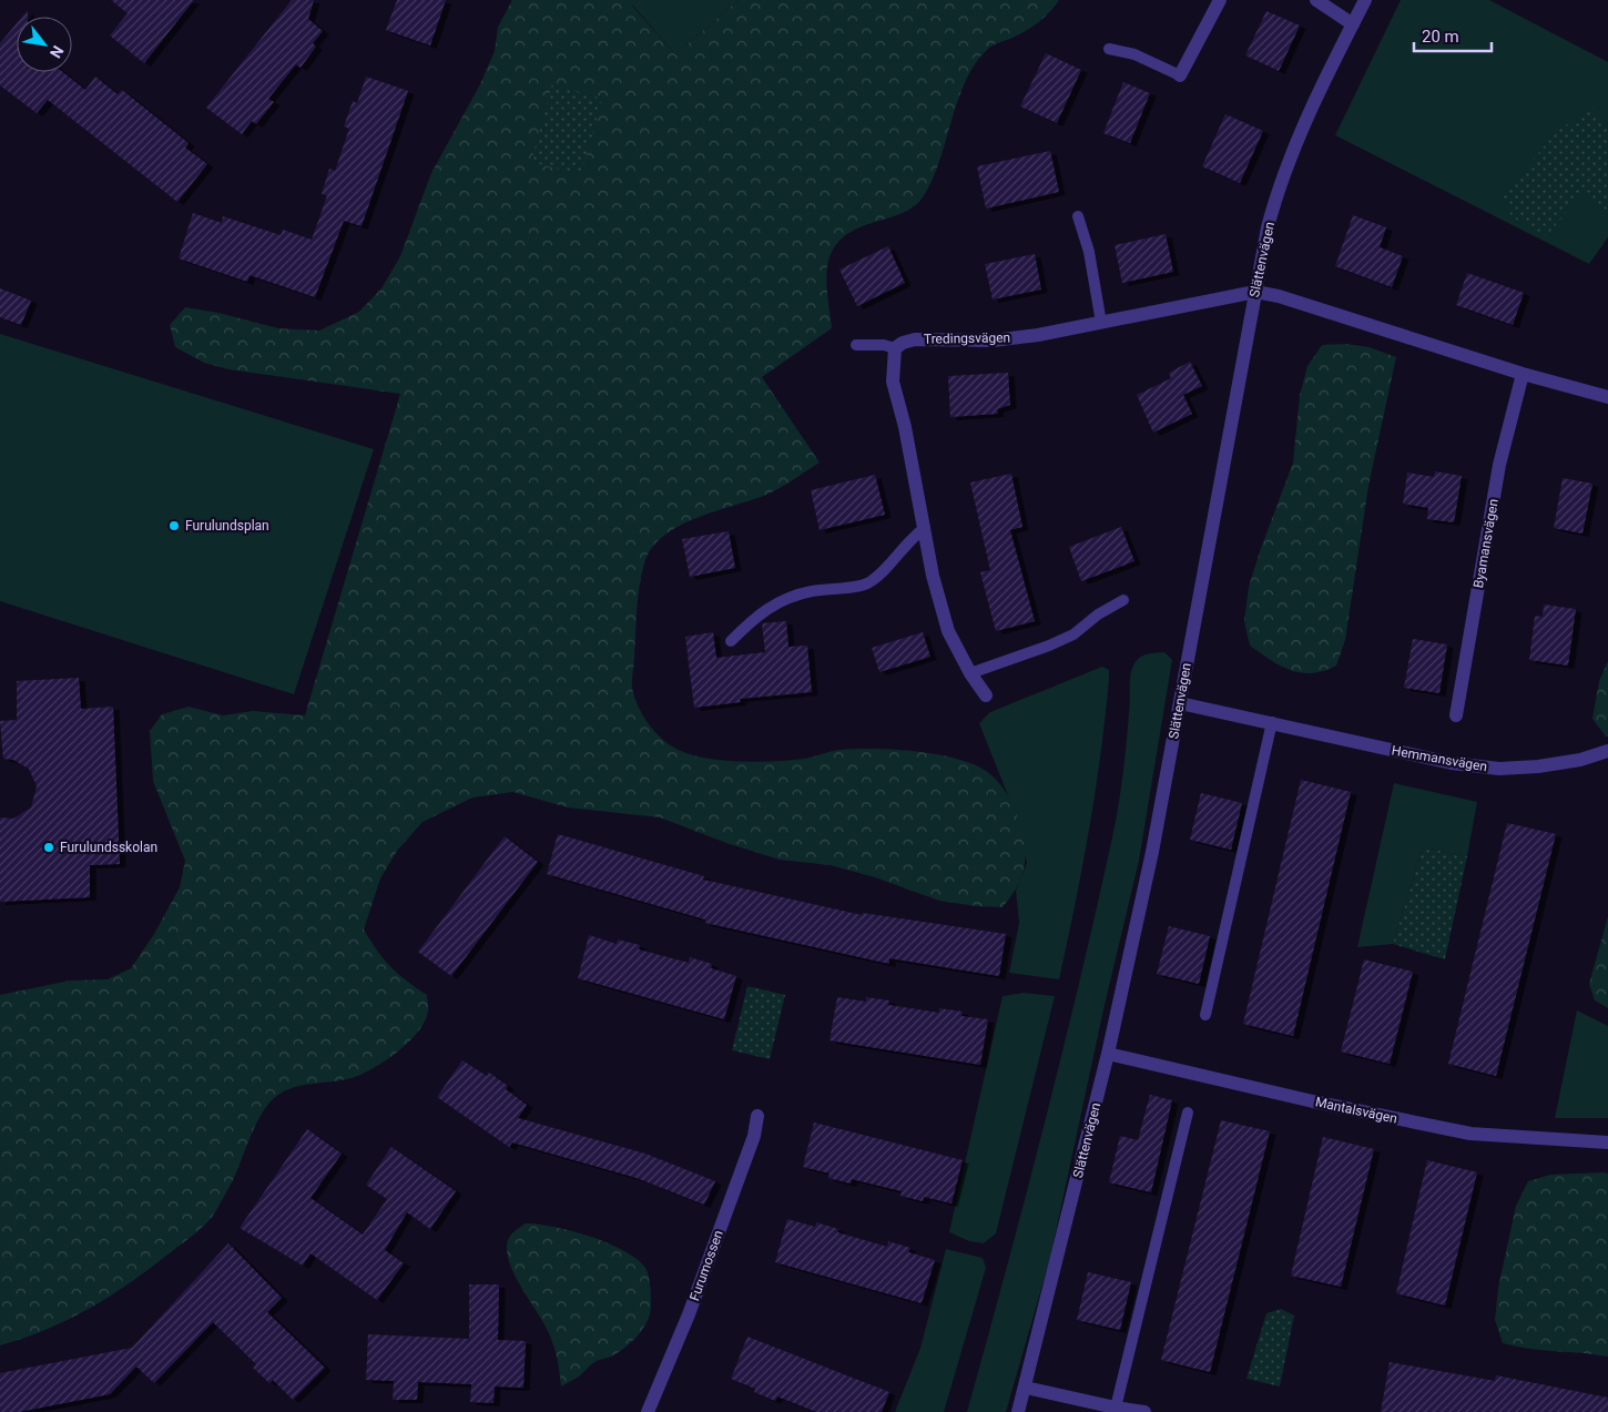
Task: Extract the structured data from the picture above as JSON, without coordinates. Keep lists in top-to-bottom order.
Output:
{
  "streets": {
    "street": [
      "Slättenvägen",
      "Tredingsvägen",
      "Byamansvägen",
      "Hemmansvägen",
      "Mantalsvägen",
      "Furumossen"
    ]
  },
  "crossings": [
    ["Slättenvägen", "Tredingsvägen"],
    ["Slättenvägen", "Hemmansvägen"],
    ["Slättenvägen", "Mantalsvägen"]
  ],
  "places": ["Furulundsplan", "Furulundsskolan"],
  "scale_bar": "20 m",
  "north": "bottom right"
}
